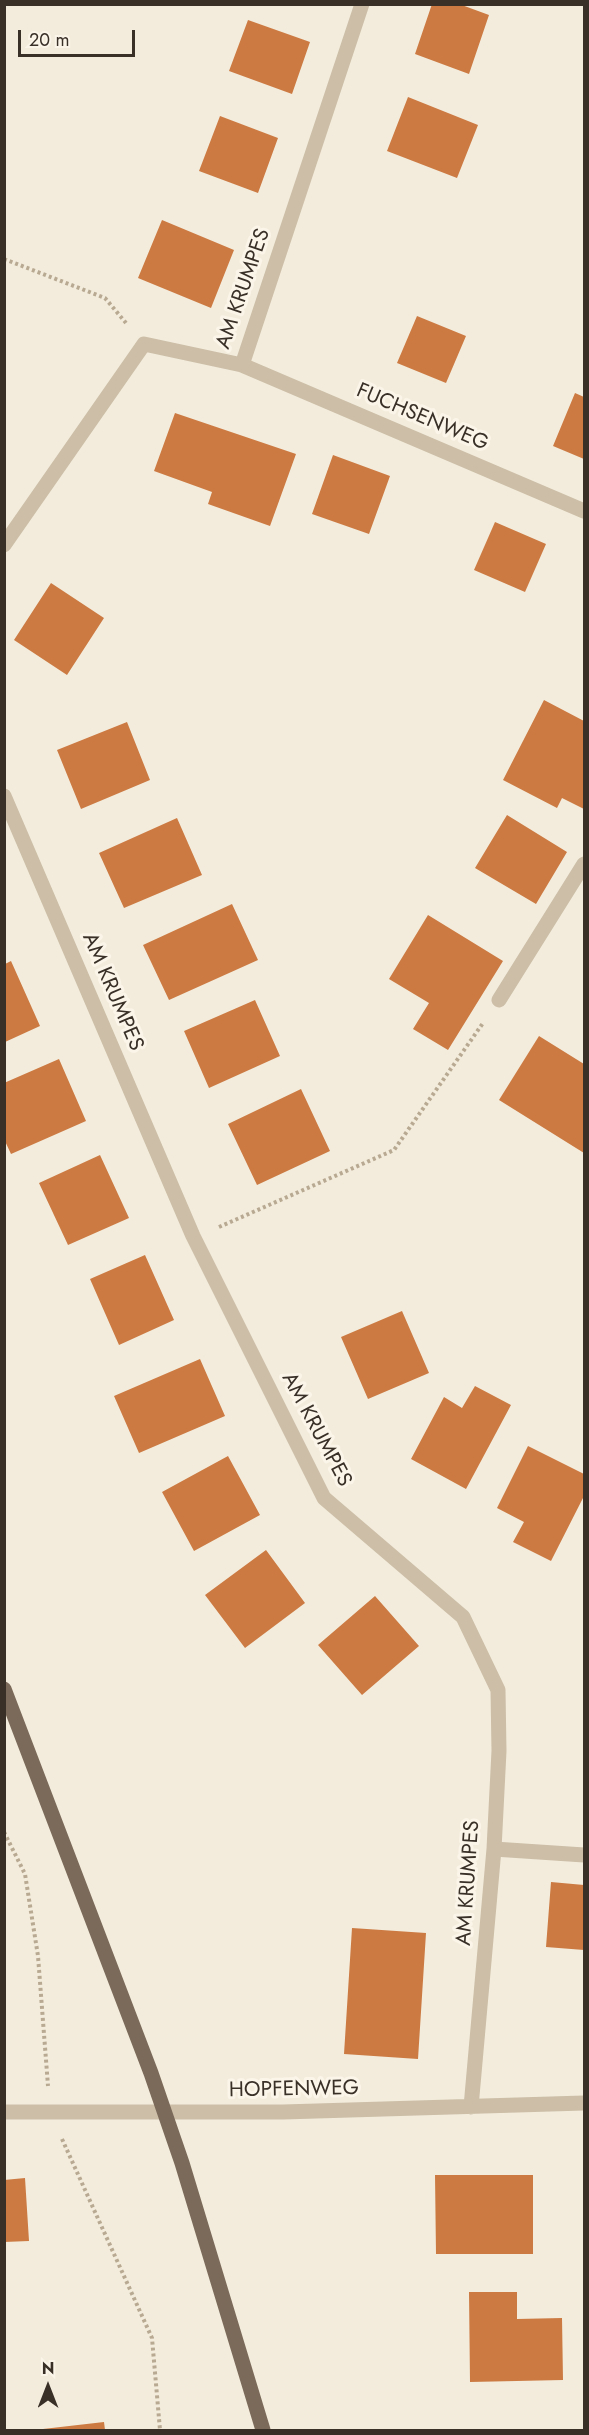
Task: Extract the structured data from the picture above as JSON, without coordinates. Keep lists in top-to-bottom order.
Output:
{
  "streets": {
    "street": ["AM KRUMPES", "FUCHSENWEG", "HOPFENWEG"]
  },
  "crossings": [
    ["AM KRUMPES", "FUCHSENWEG"],
    ["AM KRUMPES", "HOPFENWEG"]
  ],
  "scale_bar": "20 m",
  "north": "top"
}
